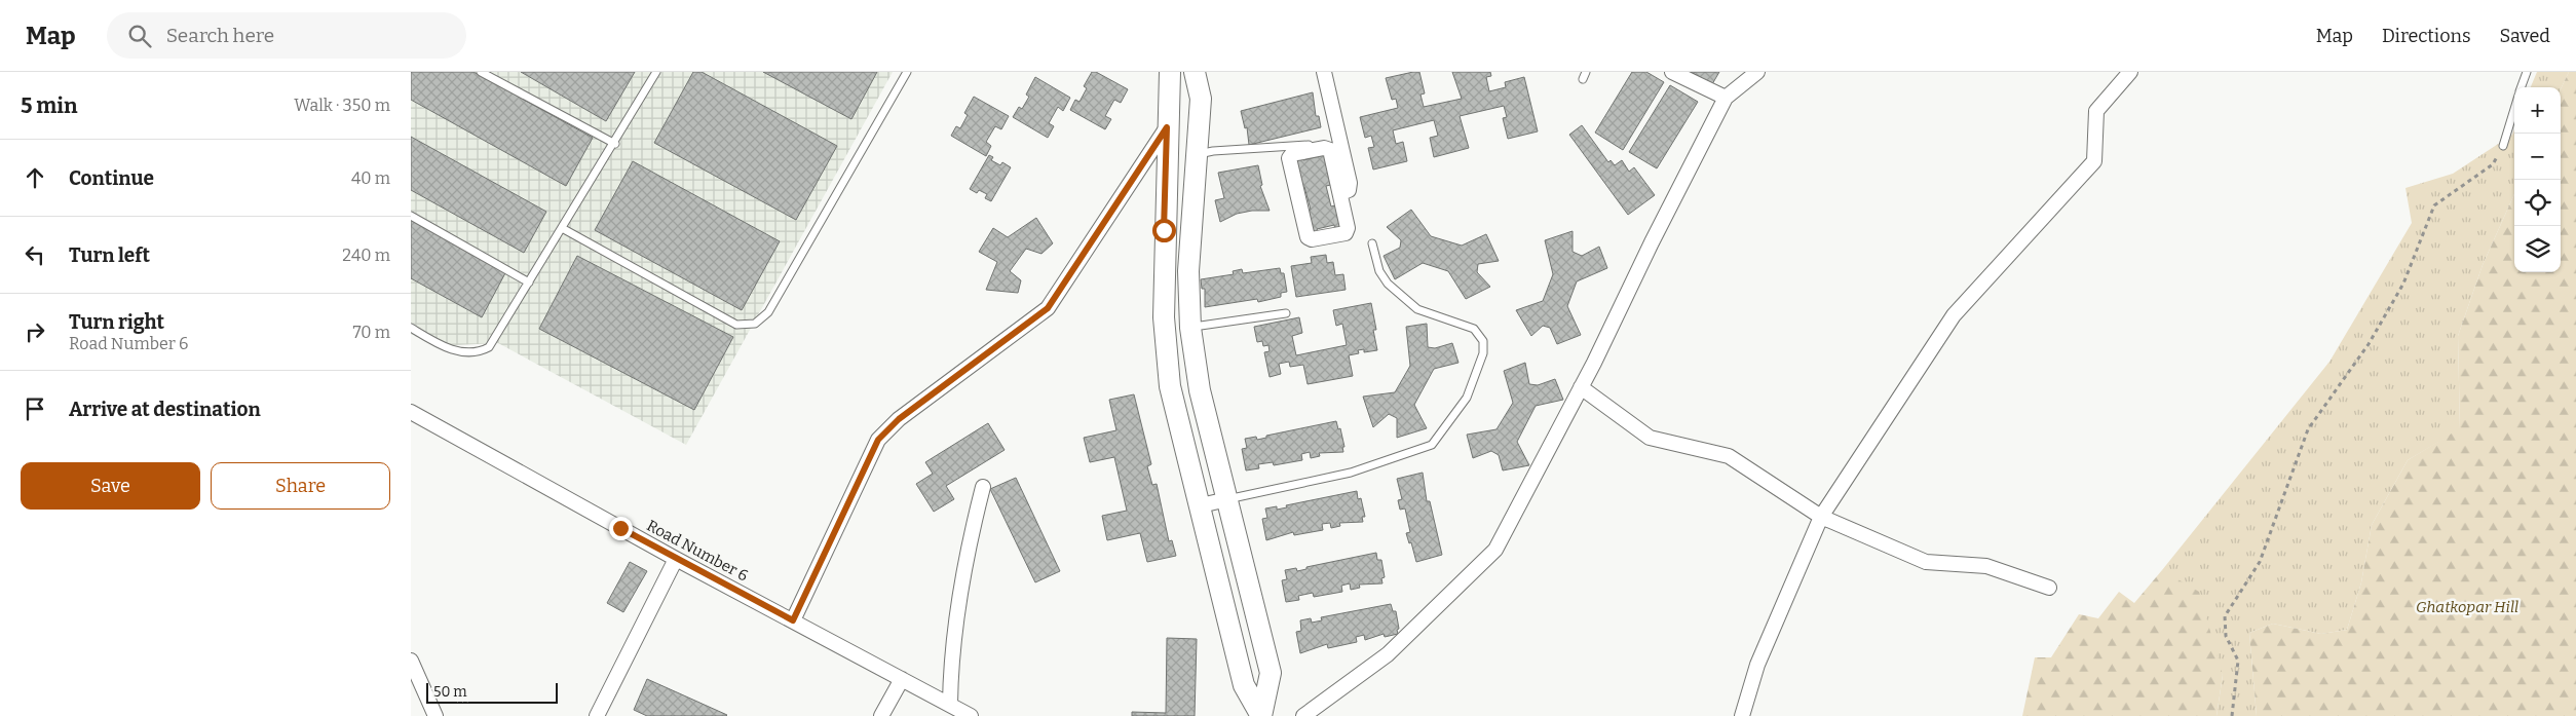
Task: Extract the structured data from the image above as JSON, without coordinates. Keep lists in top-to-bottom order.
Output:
{
  "streets": {
    "street": ["Road Number 6"]
  },
  "parks": ["Ghatkopar Hill"],
  "scale_bar": "50 m",
  "page": {
    "header": "Map",
    "search": "Search here",
    "nav": ["Map", "Directions", "Saved"],
    "heading": ["5 min", "Walk · 350 m"],
    "map_buttons": ["+", "−"],
    "list": [
      ["Continue", "40 m"],
      ["Turn left", "240 m"],
      ["Turn right", "Road Number 6", "70 m"],
      "Arrive at destination"
    ],
    "buttons": ["Save", "Share"],
    "scale": "50 m"
  }
}
